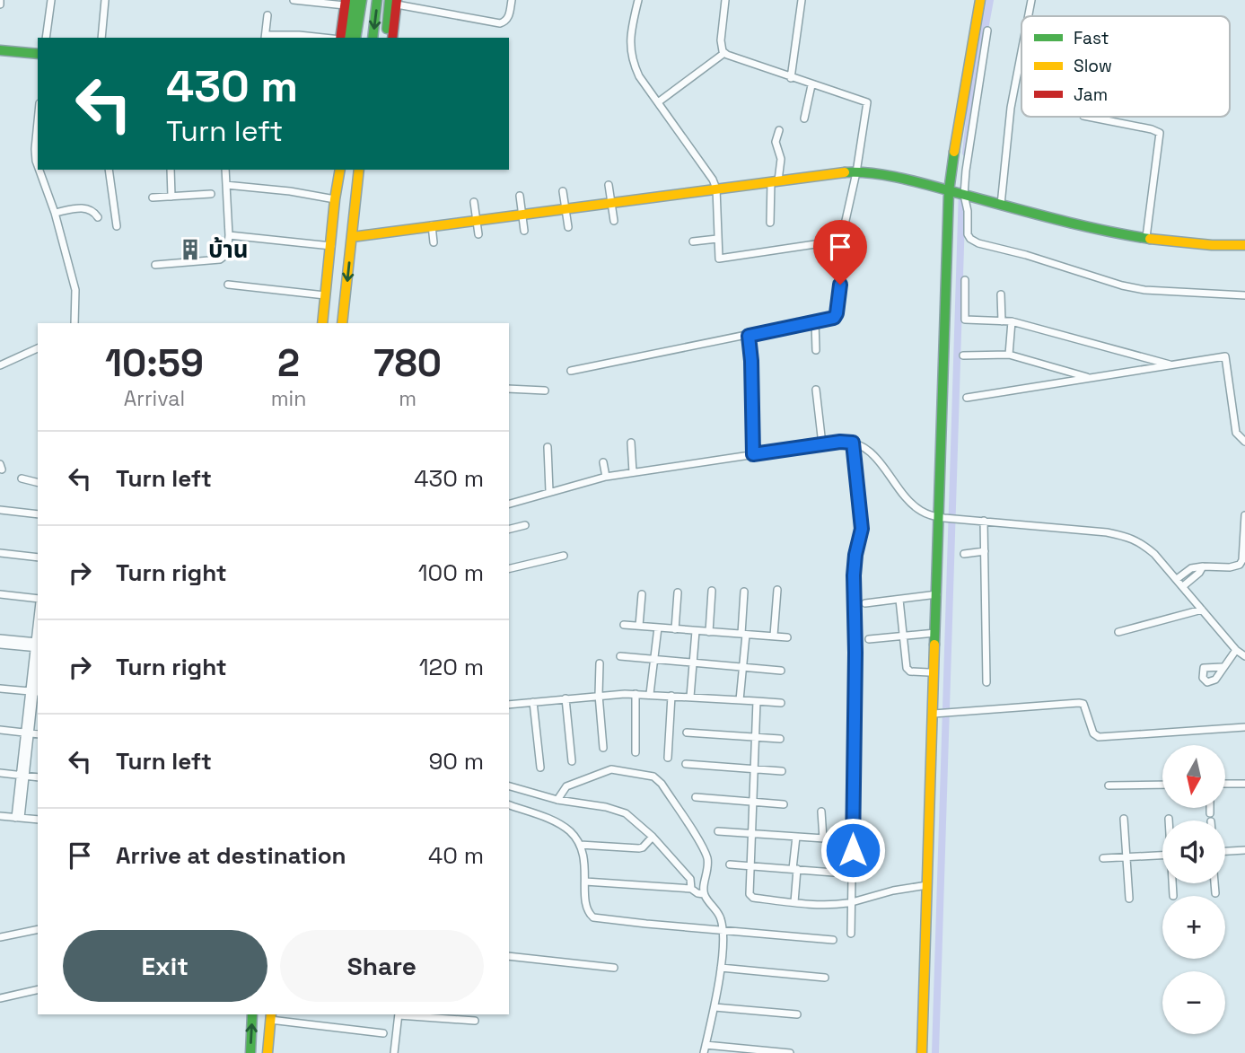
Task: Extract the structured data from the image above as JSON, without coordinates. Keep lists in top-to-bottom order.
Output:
{
  "places": {
    "building": ["บ้าน"]
  },
  "legend": ["Fast", "Slow", "Jam"],
  "north": "bottom",
  "page": {
    "turn": ["430 m", "Turn left"],
    "eta": [
      "10:59",
      "Arrival",
      "2",
      "min",
      "780",
      "m"
    ],
    "list": [
      {
        "name": "Turn left",
        "value": "430 m"
      },
      {
        "name": "Turn right",
        "value": "100 m"
      },
      {
        "name": "Turn right",
        "value": "120 m"
      },
      {
        "name": "Turn left",
        "value": "90 m"
      },
      {
        "name": "Arrive at destination",
        "value": "40 m"
      }
    ],
    "map_buttons": ["+", "−"],
    "buttons": ["Exit", "Share"]
  }
}
